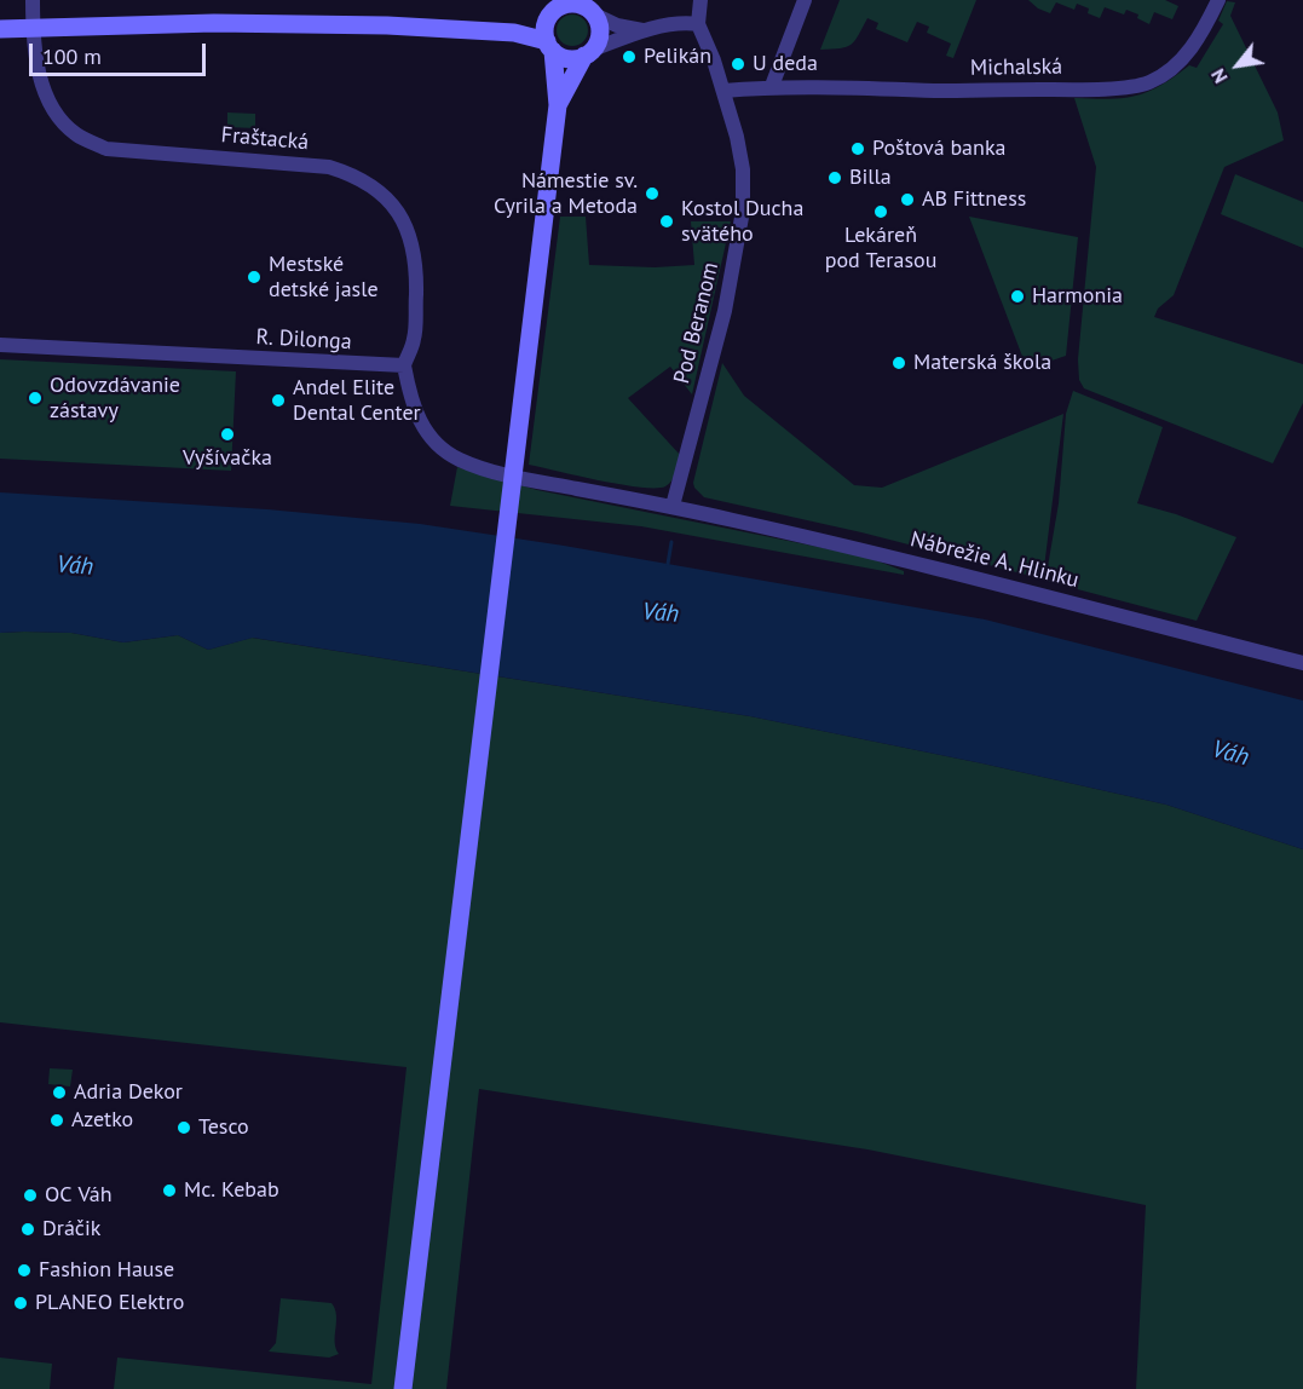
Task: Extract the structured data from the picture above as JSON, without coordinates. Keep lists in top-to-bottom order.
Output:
{
  "streets": {
    "street": [
      "Michalská",
      "Fraštacká",
      "Pod Beranom",
      "R. Dilonga",
      "Nábrežie A. Hlinku"
    ]
  },
  "crossings": [
    ["Michalská", "Pod Beranom"],
    ["Fraštacká", "R. Dilonga"],
    ["Fraštacká", "Nábrežie A. Hlinku"],
    ["Pod Beranom", "Nábrežie A. Hlinku"],
    ["R. Dilonga", "Nábrežie A. Hlinku"]
  ],
  "water": ["Váh"],
  "places": [
    "Pelikán",
    "U deda",
    "Poštová banka",
    "Billa",
    "Námestie sv. Cyrila a Metoda",
    "AB Fittness",
    "Lekáreň pod Terasou",
    "Kostol Ducha svätého",
    "Mestské detské jasle",
    "Harmonia",
    "Materská škola",
    "Odovzdávanie zástavy",
    "Andel Elite Dental Center",
    "Vyšívačka",
    "Adria Dekor",
    "Azetko",
    "Tesco",
    "Mc. Kebab",
    "OC Váh",
    "Dráčik",
    "Fashion Hause",
    "PLANEO Elektro"
  ],
  "scale_bar": "100 m",
  "north": "bottom left"
}
